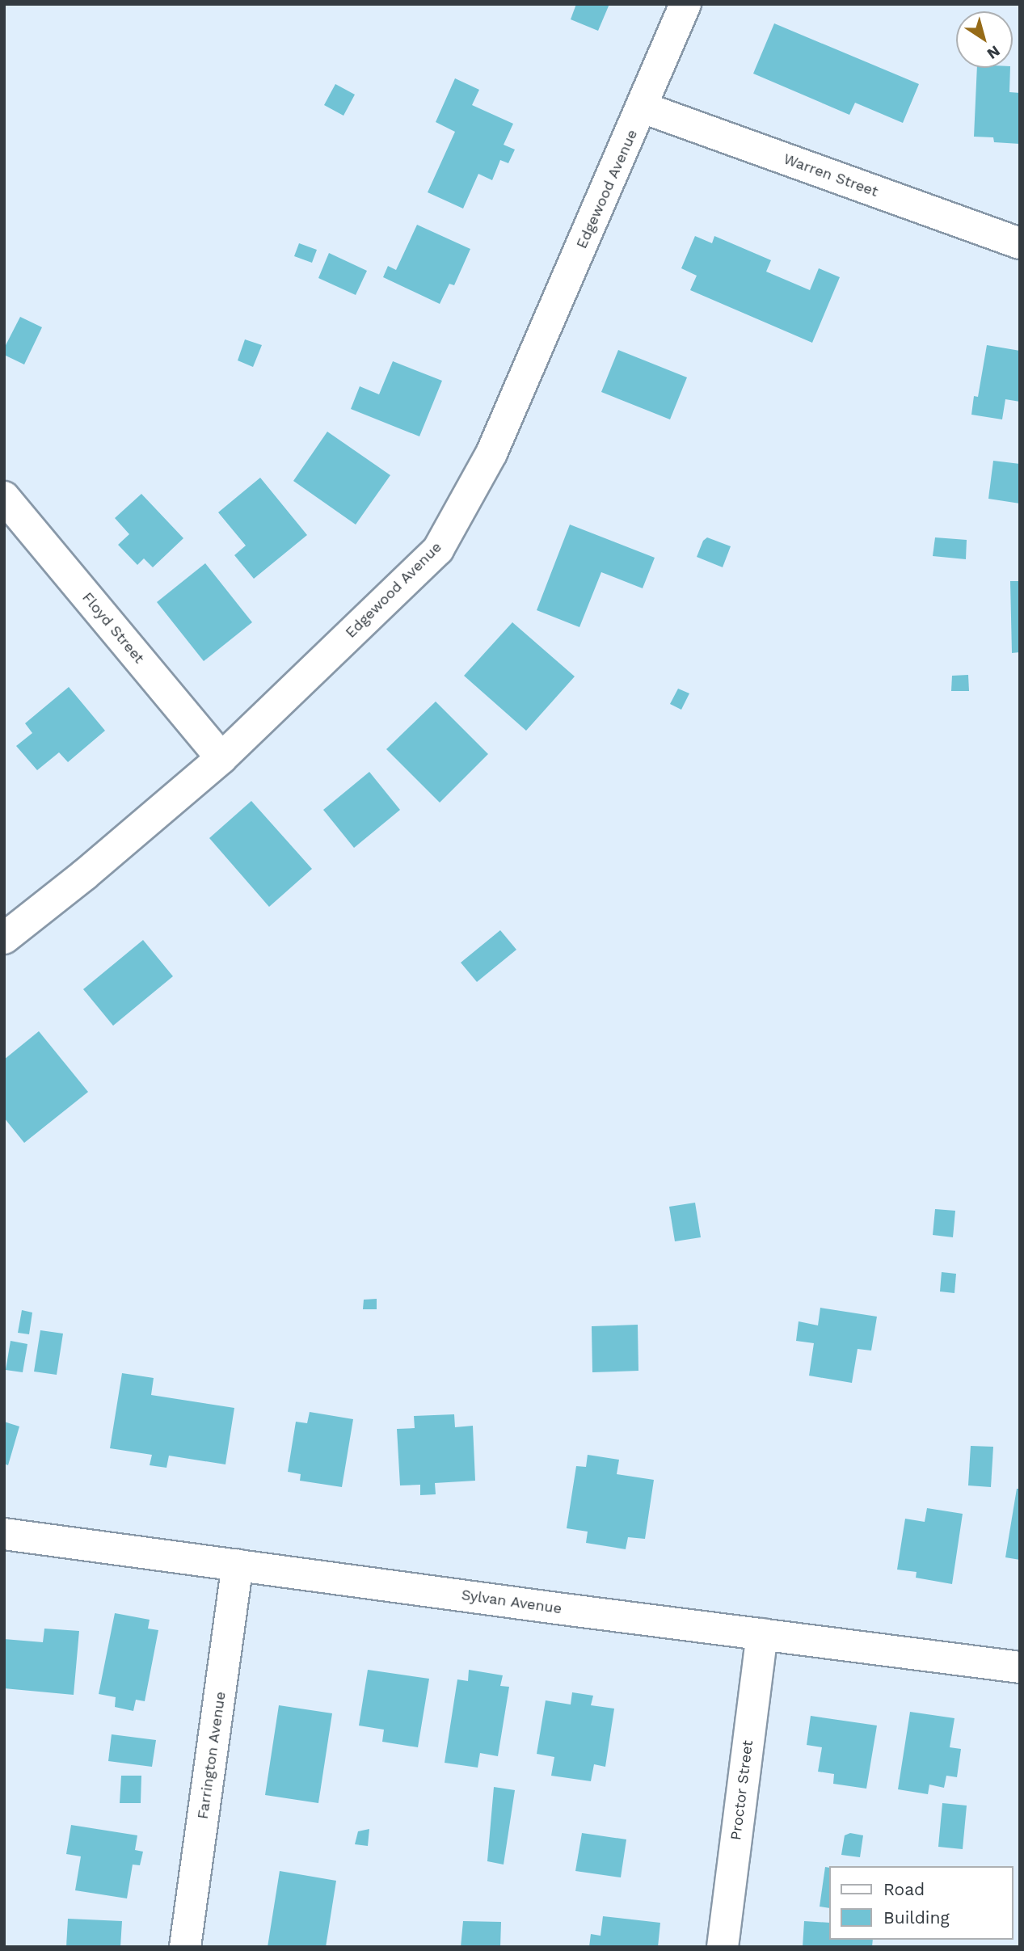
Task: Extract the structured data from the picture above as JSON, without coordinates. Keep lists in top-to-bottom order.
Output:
{
  "streets": {
    "street": [
      "Warren Street",
      "Edgewood Avenue",
      "Floyd Street",
      "Sylvan Avenue",
      "Farrington Avenue",
      "Proctor Street"
    ]
  },
  "crossings": [
    ["Warren Street", "Edgewood Avenue"],
    ["Edgewood Avenue", "Floyd Street"],
    ["Sylvan Avenue", "Farrington Avenue"],
    ["Sylvan Avenue", "Proctor Street"]
  ],
  "legend": ["Road", "Building"],
  "north": "bottom right"
}
